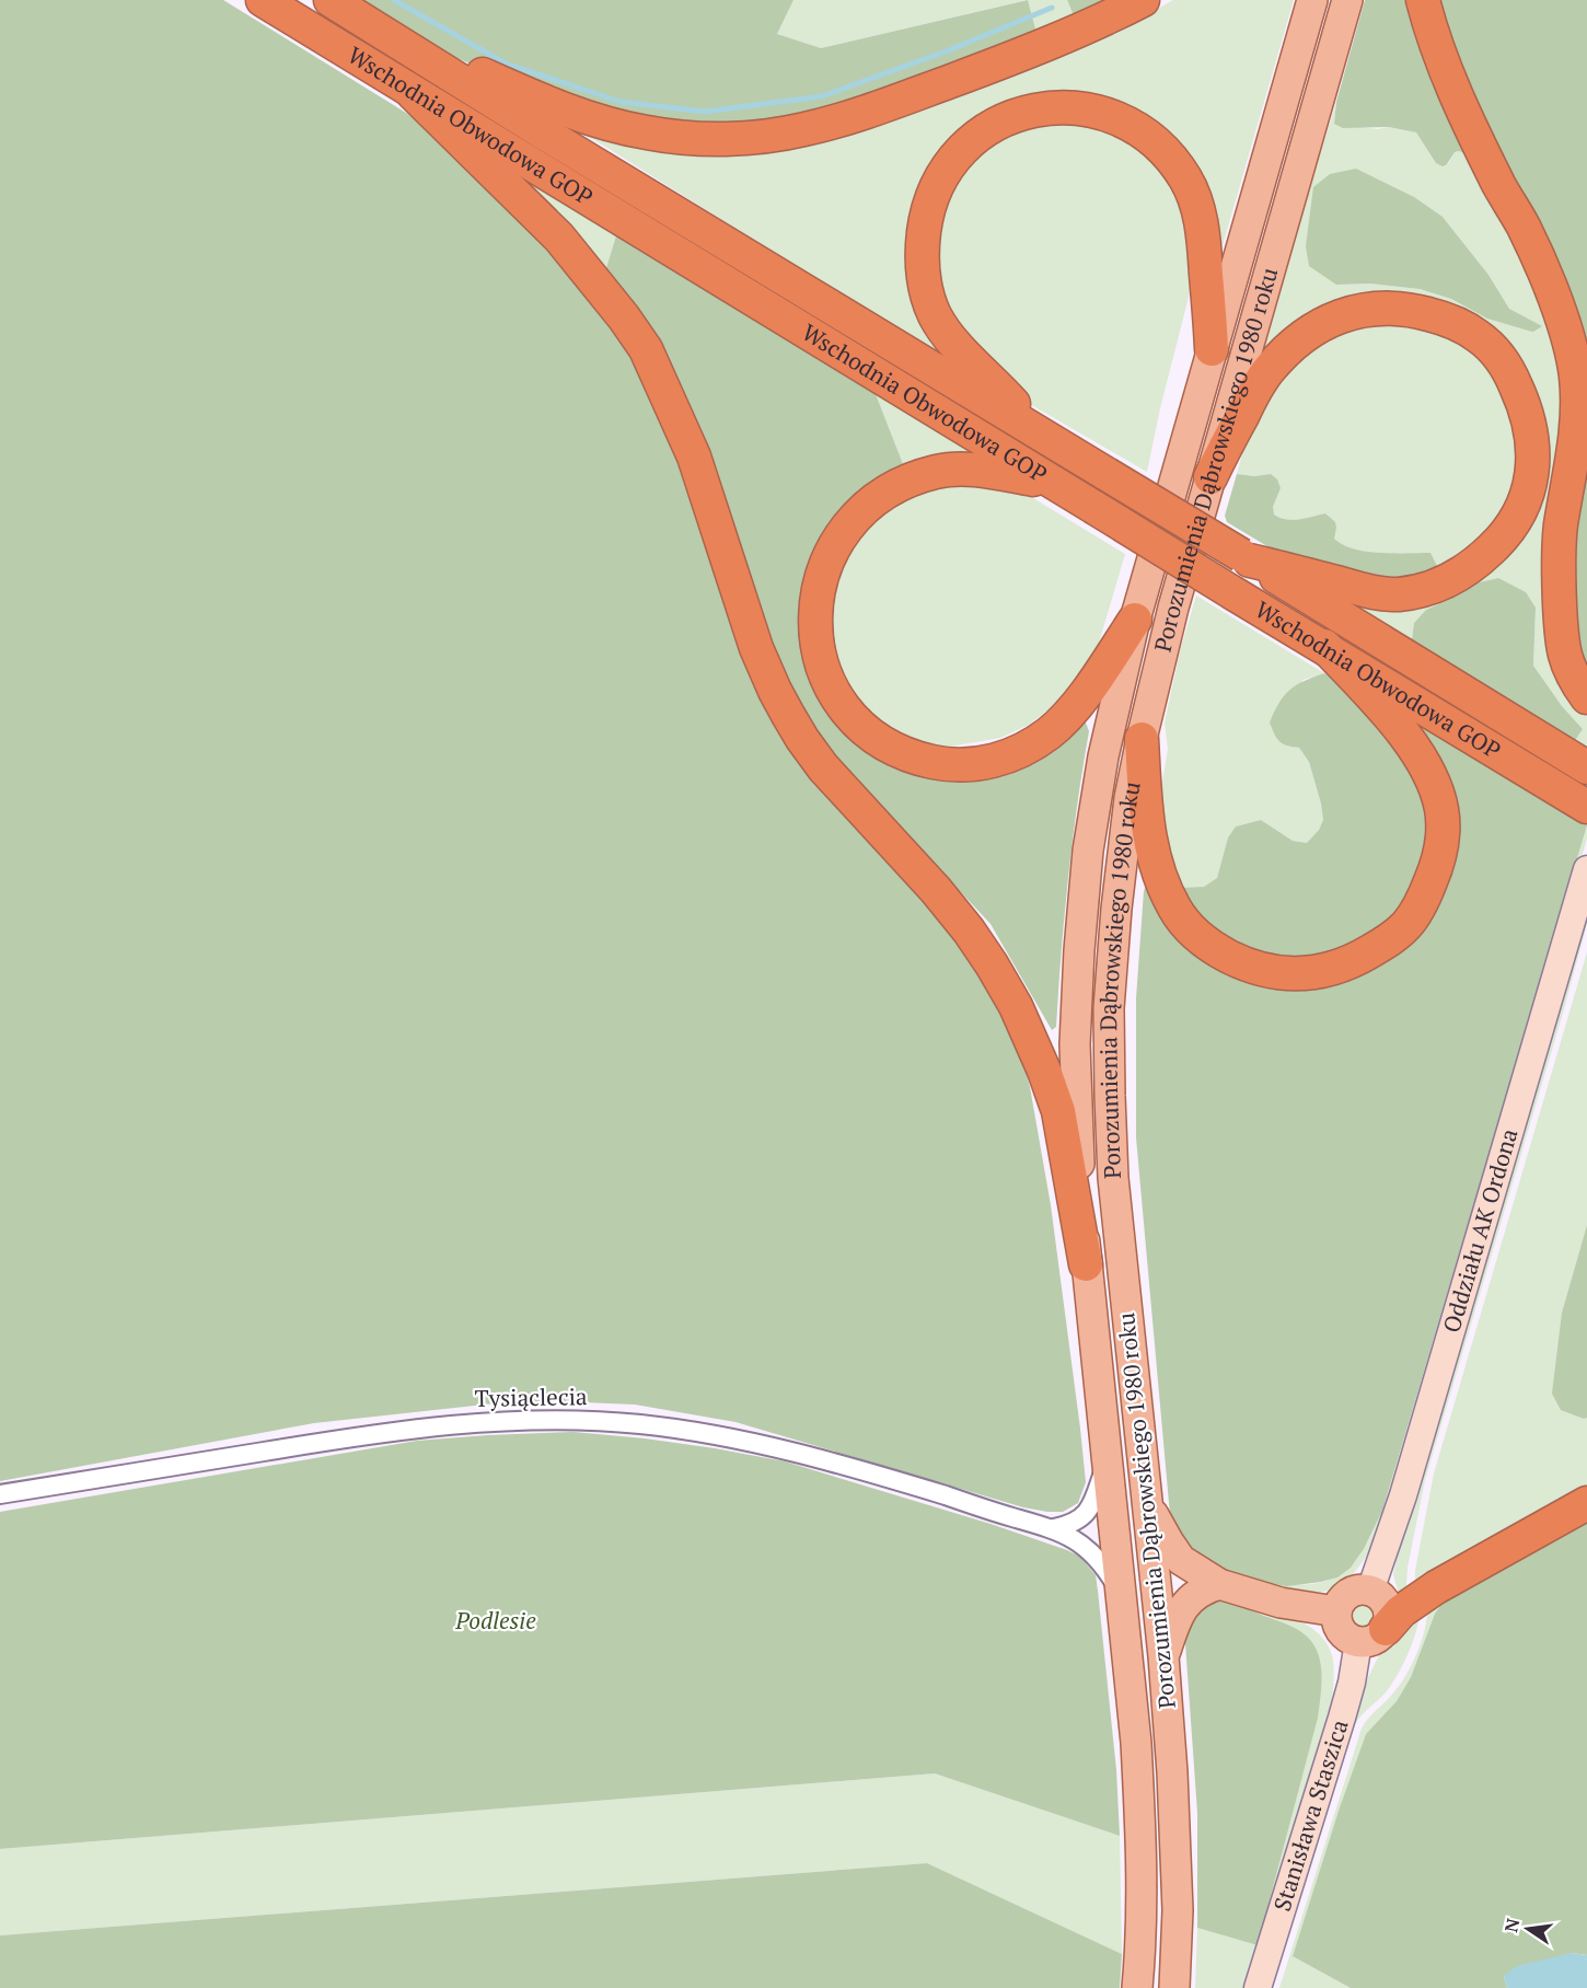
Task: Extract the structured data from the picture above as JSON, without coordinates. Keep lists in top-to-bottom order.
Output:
{
  "streets": {
    "highway": ["Wschodnia Obwodowa GOP"],
    "main road": ["Porozumienia Dąbrowskiego 1980 roku"],
    "street": ["Oddziału AK Ordona", "Tysiąclecia", "Stanisława Staszica"]
  },
  "crossings": [
    ["Porozumienia Dąbrowskiego 1980 roku", "Tysiąclecia"],
    ["Oddziału AK Ordona", "Stanisława Staszica"]
  ],
  "parks": ["Podlesie"],
  "north": "left"
}
